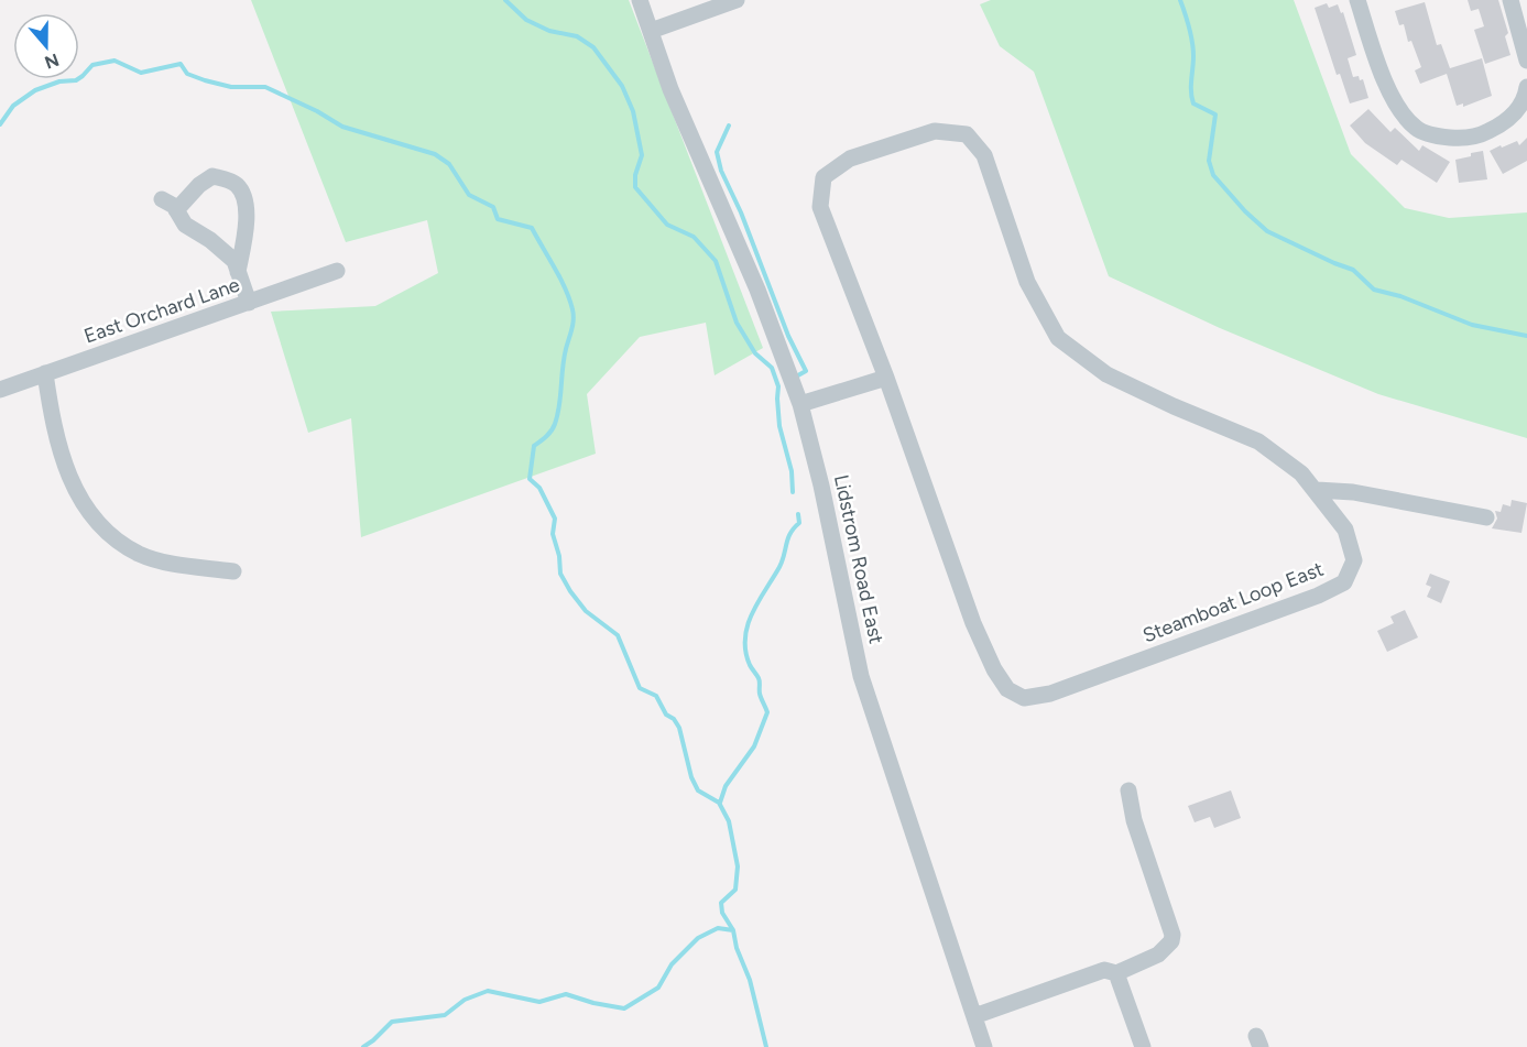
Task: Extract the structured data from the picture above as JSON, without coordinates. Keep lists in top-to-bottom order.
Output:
{
  "streets": {
    "street": ["East Orchard Lane", "Lidstrom Road East", "Steamboat Loop East"]
  },
  "north": "bottom"
}
